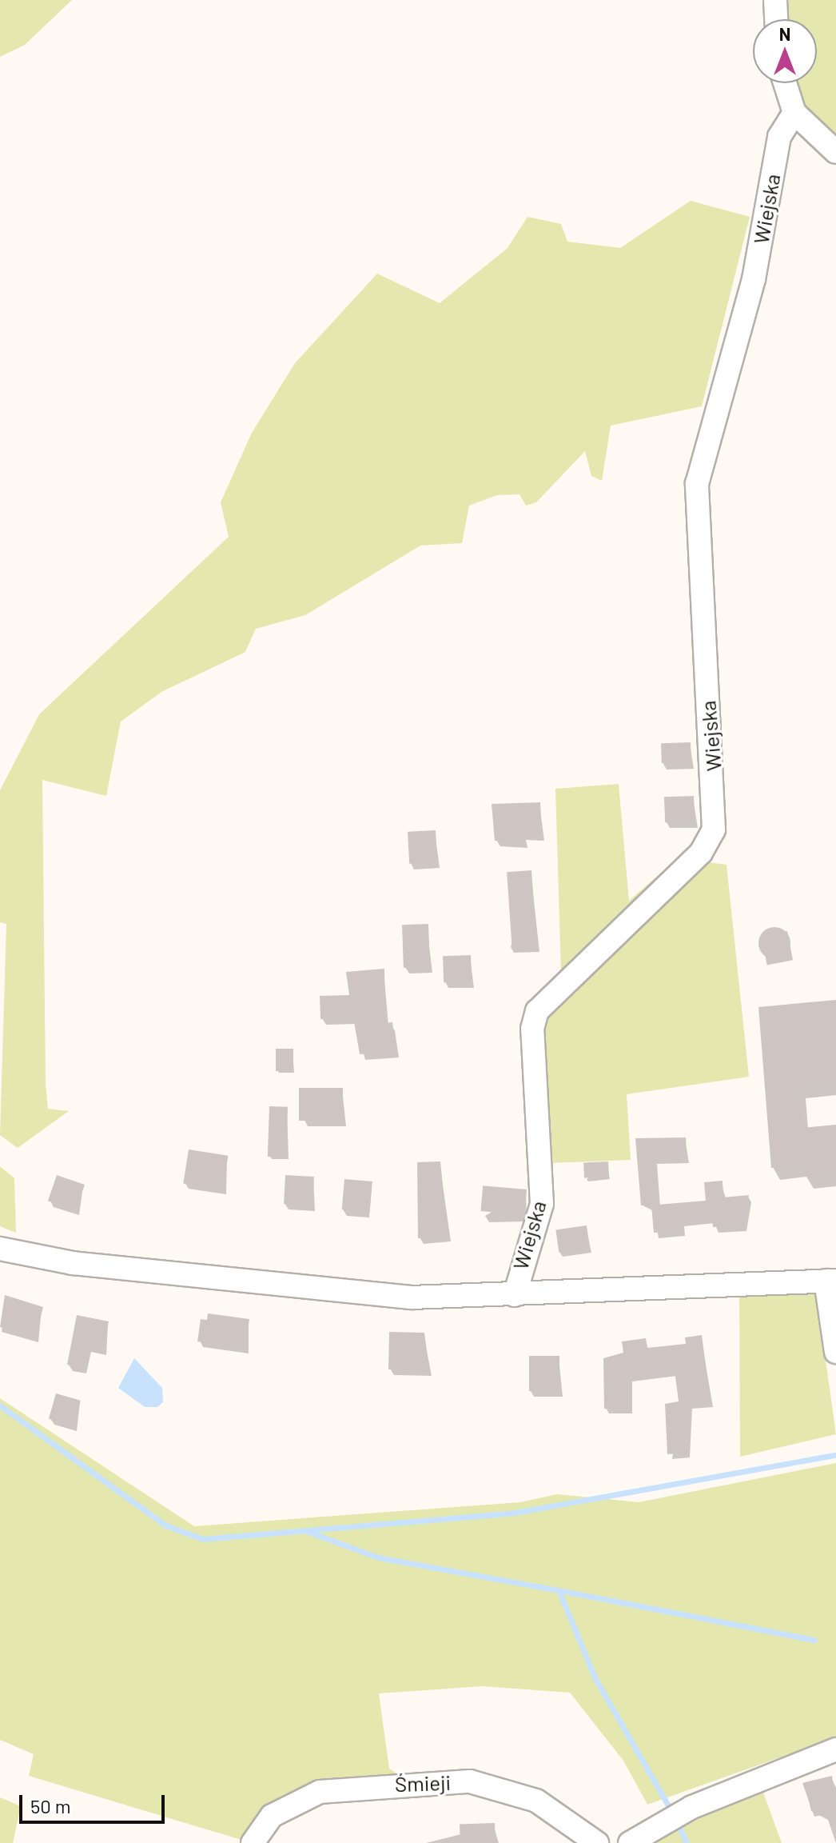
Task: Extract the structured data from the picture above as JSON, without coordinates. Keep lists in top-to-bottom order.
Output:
{
  "streets": {
    "street": ["Wiejska", "Śmieji"]
  },
  "scale_bar": "50 m",
  "north": "top"
}
